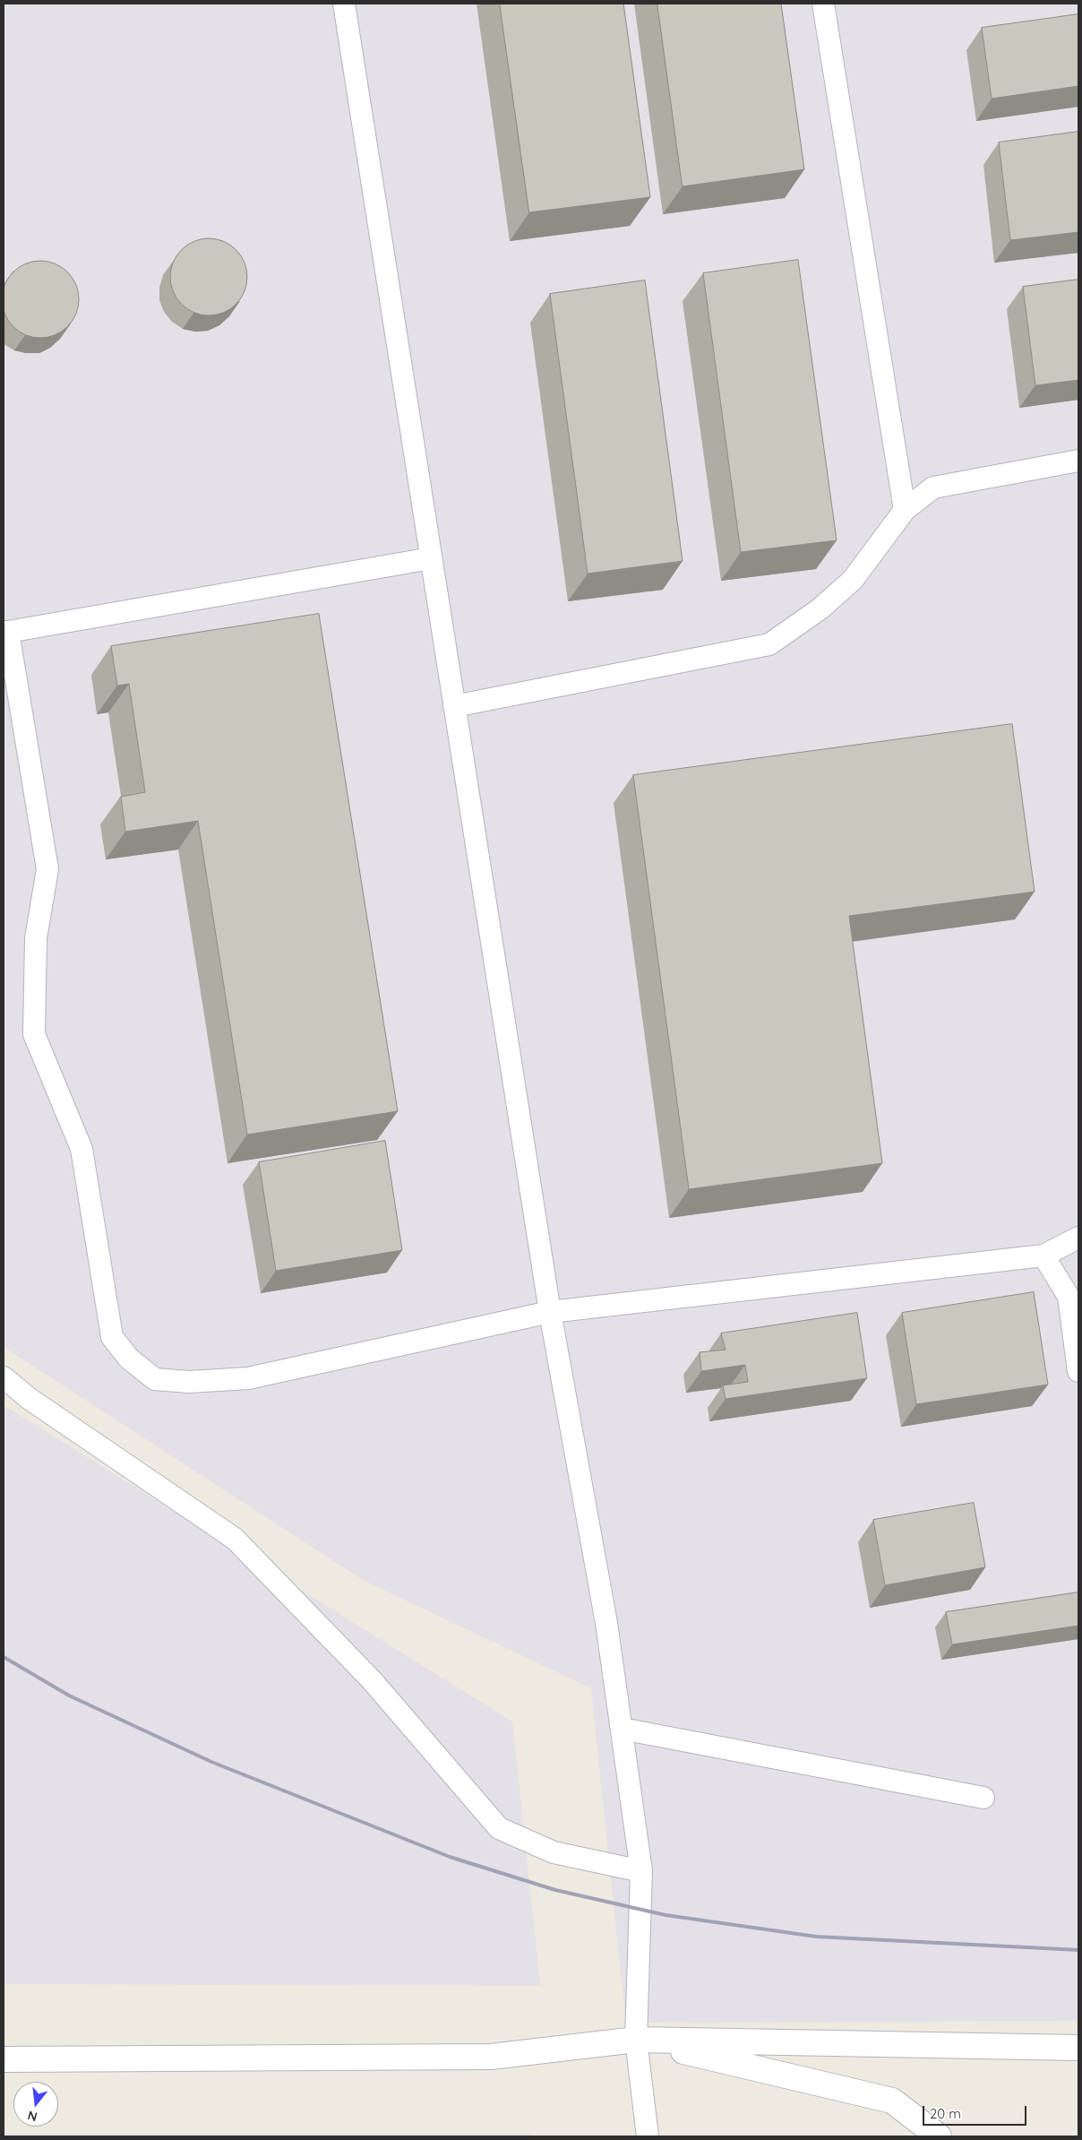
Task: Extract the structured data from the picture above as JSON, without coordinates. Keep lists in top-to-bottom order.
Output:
{
  "scale_bar": "20 m",
  "north": "bottom"
}
